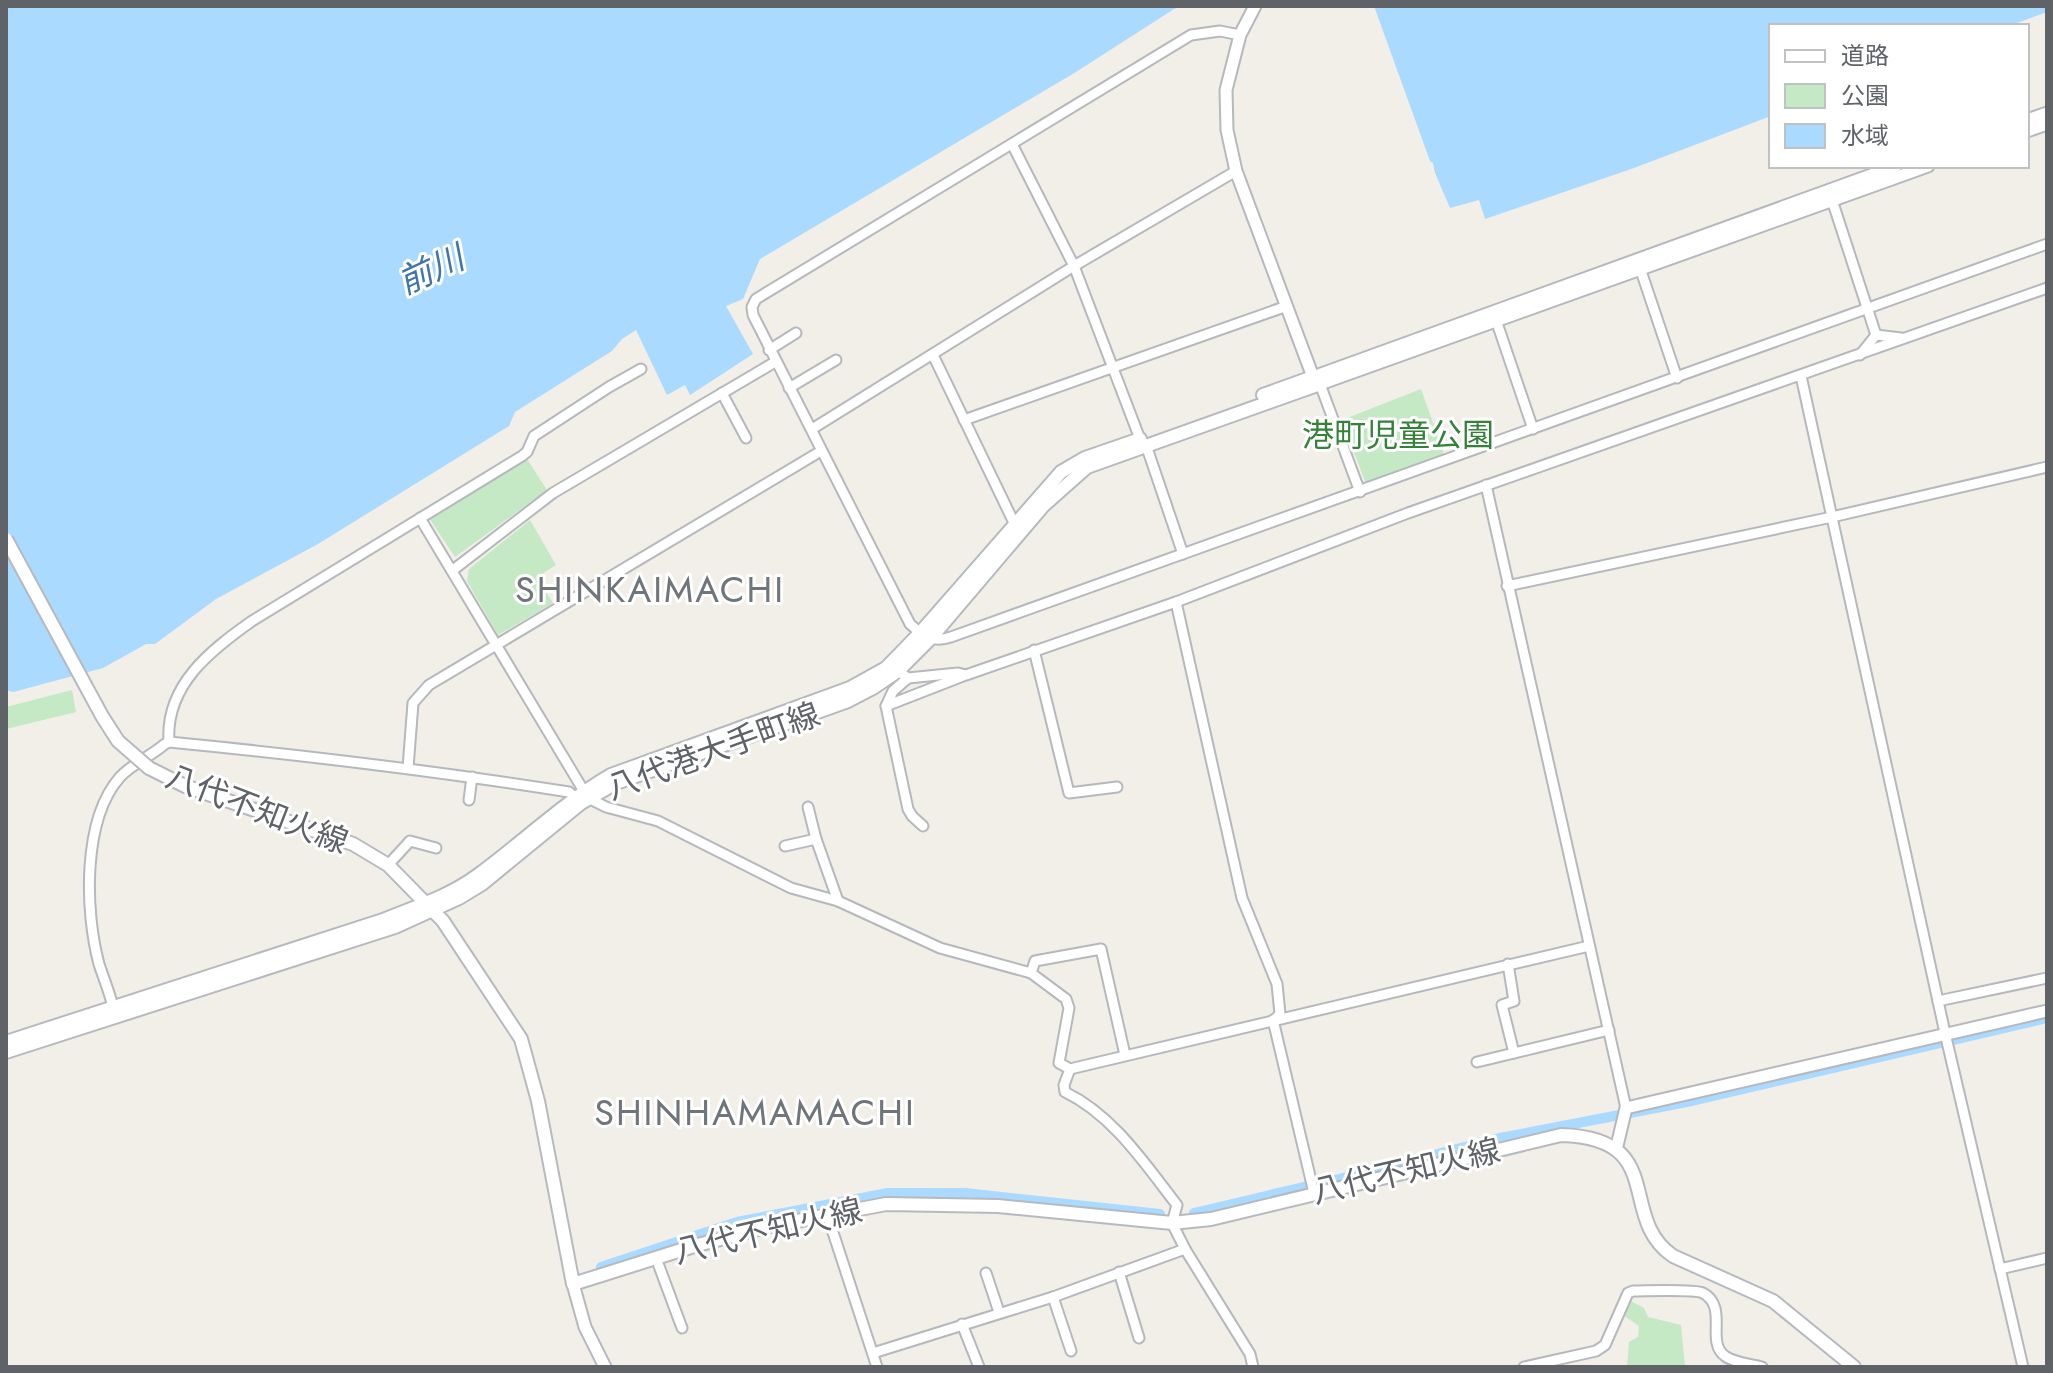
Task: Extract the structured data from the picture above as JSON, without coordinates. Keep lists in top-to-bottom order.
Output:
{
  "streets": {
    "main road": ["八代港大手町線", "八代不知火線"]
  },
  "crossings": [
    ["八代港大手町線", "八代不知火線"]
  ],
  "districts": ["SHINKAIMACHI", "SHINHAMAMACHI"],
  "water": ["前川"],
  "parks": ["港町児童公園"],
  "legend": ["道路", "公園", "水域"]
}
